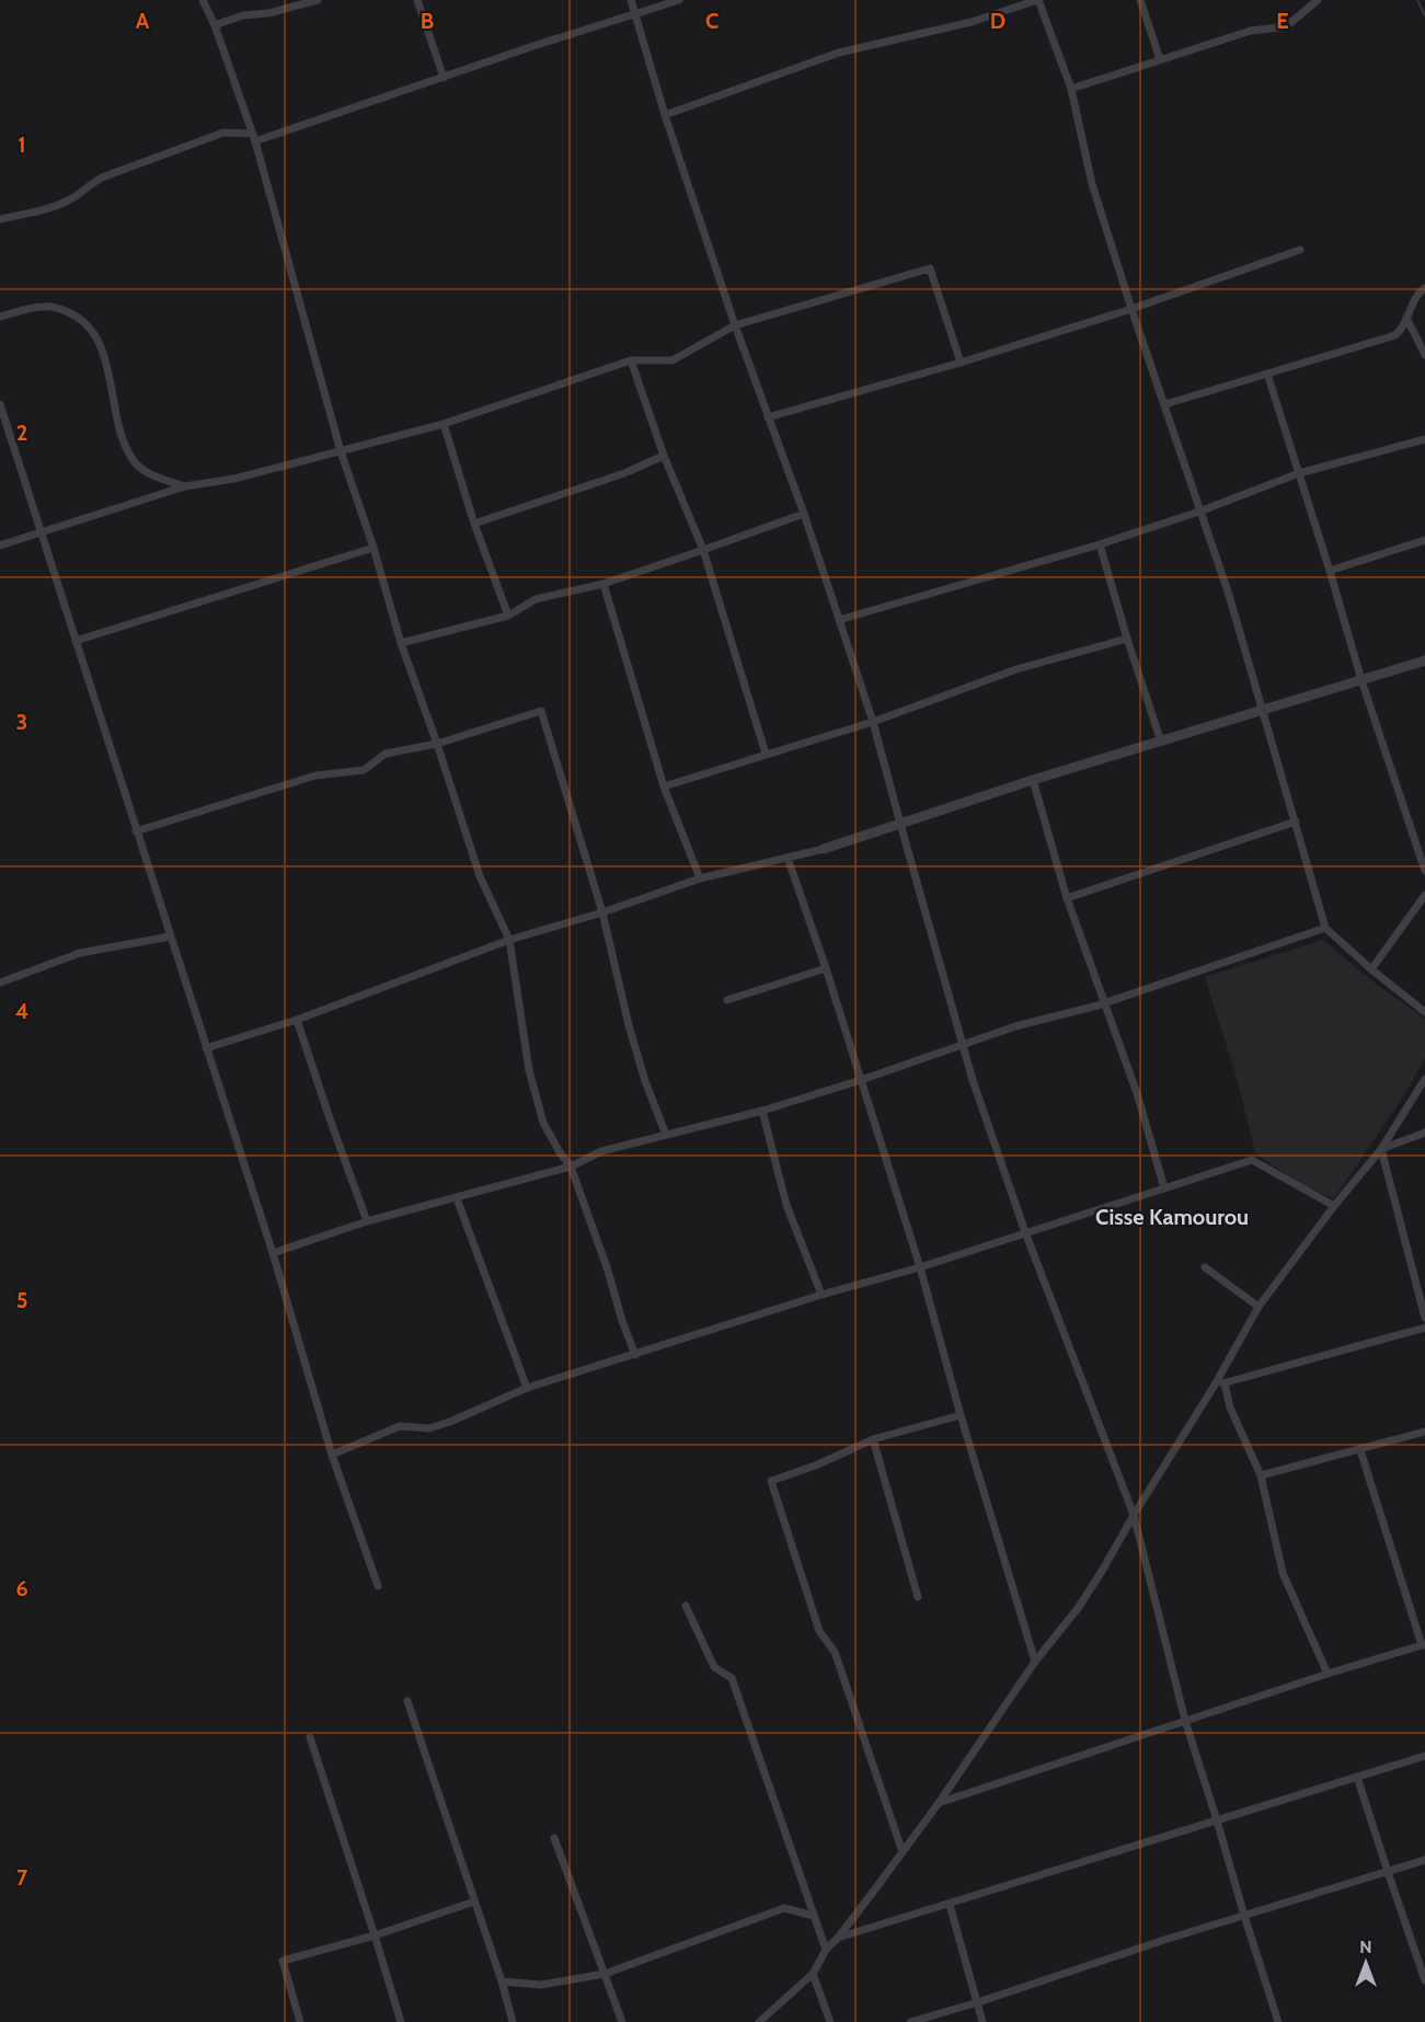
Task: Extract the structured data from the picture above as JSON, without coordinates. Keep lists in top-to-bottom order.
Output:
{
  "districts": ["Cisse Kamourou"],
  "north": "top",
  "grid": {
    "columns": [
      "A",
      "B",
      "C",
      "D",
      "E"
    ],
    "rows": [
      "1",
      "2",
      "3",
      "4",
      "5",
      "6",
      "7"
    ]
  }
}
